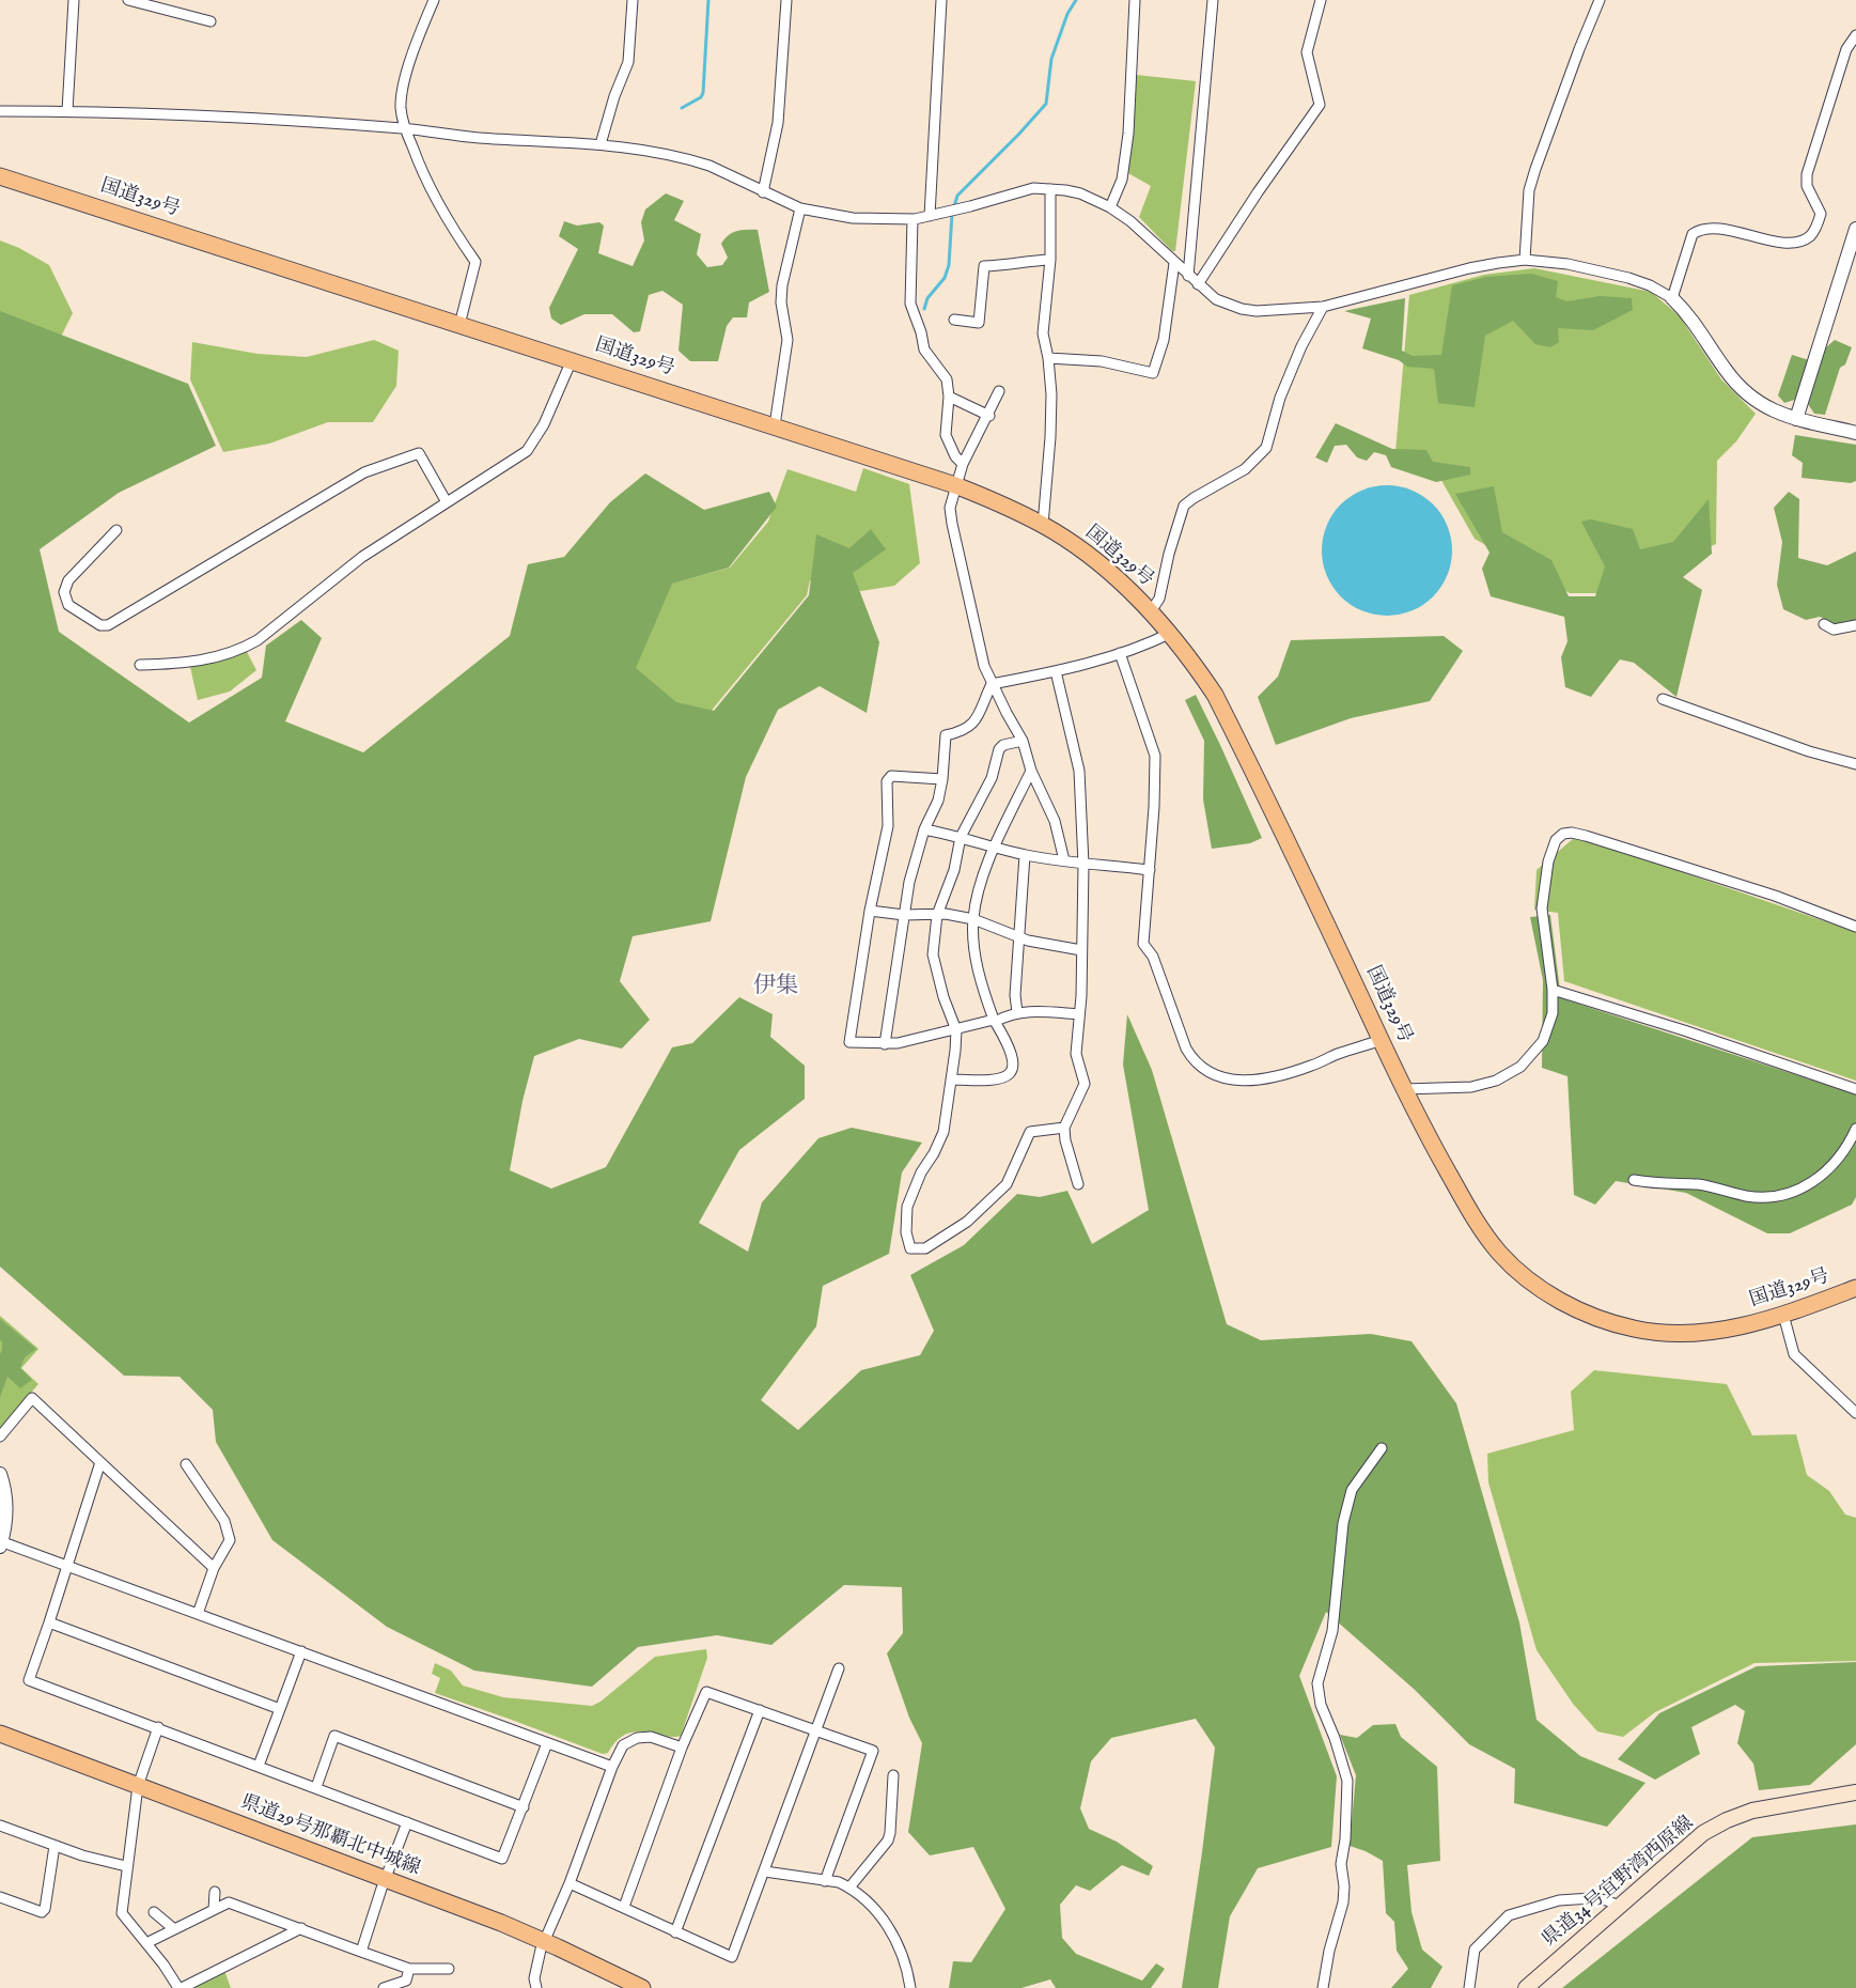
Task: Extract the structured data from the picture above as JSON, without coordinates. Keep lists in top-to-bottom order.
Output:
{
  "streets": {
    "main road": ["国道329号", "県道29号那覇北中城線", "県道34号宜野湾西原線"]
  },
  "districts": ["伊集"]
}
